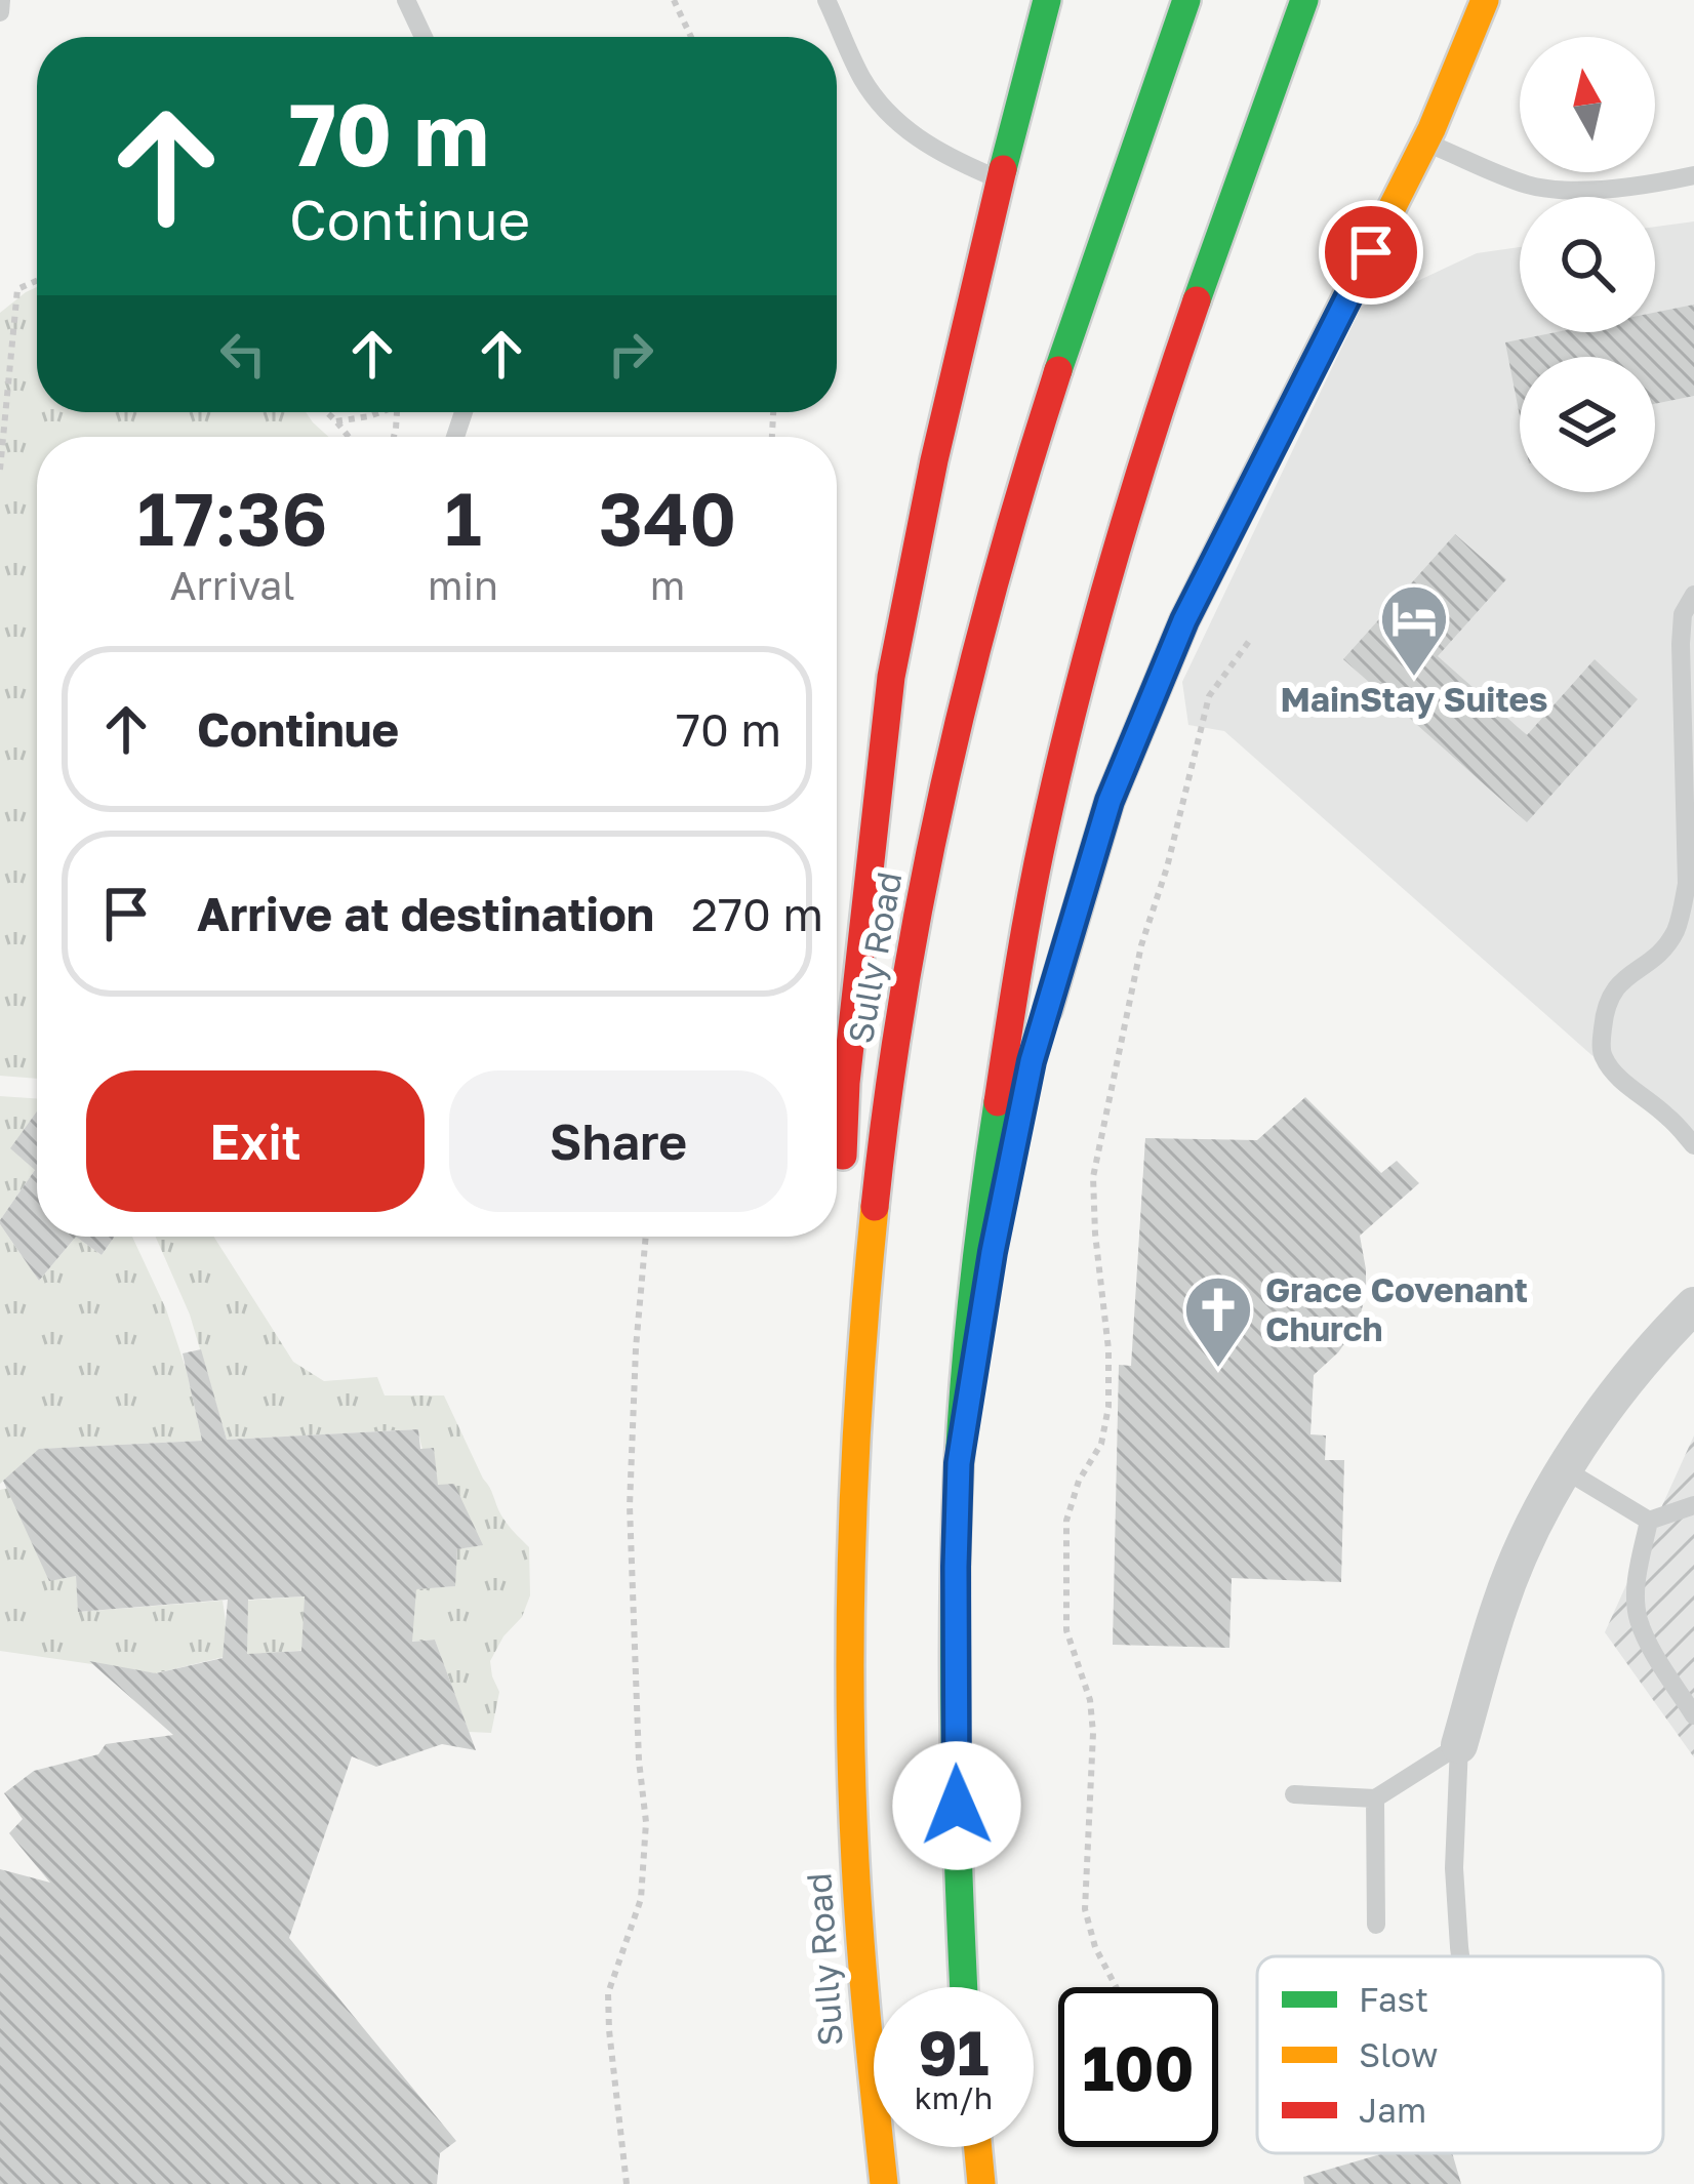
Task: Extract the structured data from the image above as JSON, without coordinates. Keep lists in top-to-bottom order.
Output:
{
  "streets": {
    "highway": ["Sully Road"]
  },
  "places": {
    "hotel": ["MainStay Suites"],
    "church": ["Grace Covenant Church"]
  },
  "legend": ["Fast", "Slow", "Jam"],
  "north": "top",
  "page": {
    "turn": ["70 m", "Continue"],
    "eta": [
      "17:36",
      "Arrival",
      "1",
      "min",
      "340",
      "m"
    ],
    "list": [
      {
        "name": "Continue",
        "value": "70 m"
      },
      {
        "name": "Arrive at destination",
        "value": "270 m"
      }
    ],
    "buttons": ["Exit", "Share"],
    "speed": "91 km/h",
    "limit": "100"
  }
}
